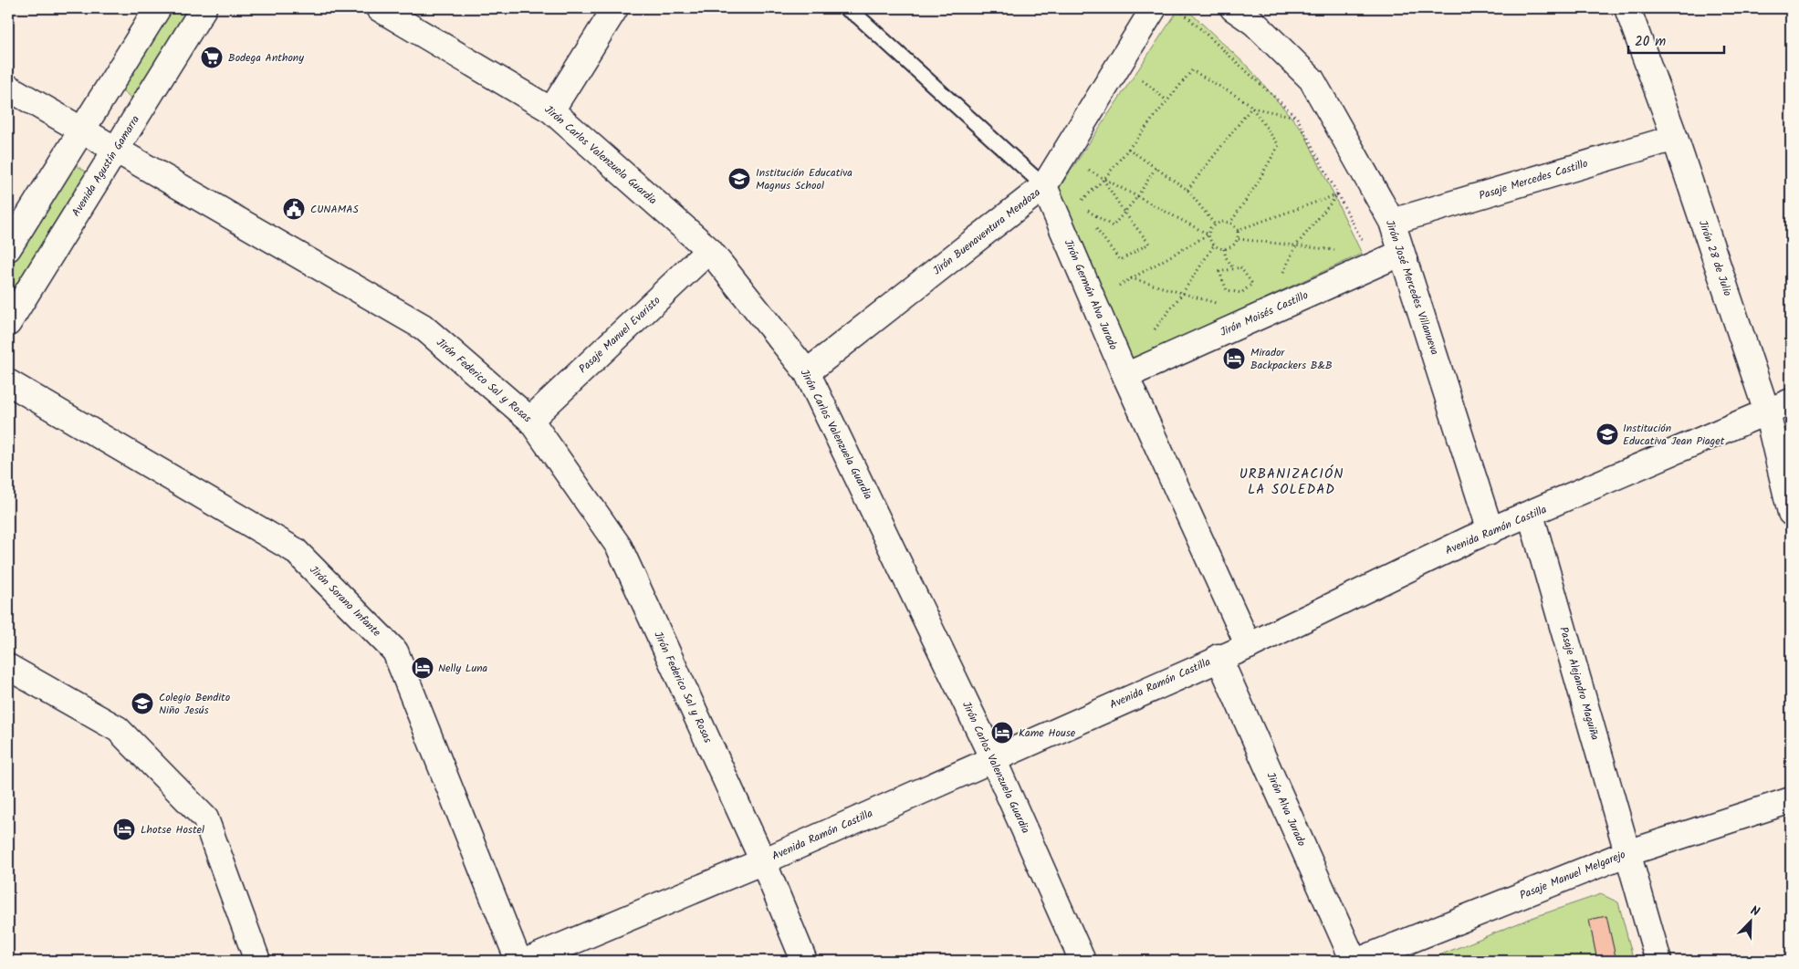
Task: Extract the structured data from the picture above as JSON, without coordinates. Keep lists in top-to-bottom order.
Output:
{
  "streets": {
    "street": [
      "Jirón Carlos Valenzuela Guardia",
      "Avenida Agustín Gamarra",
      "Pasaje Mercedes Castillo",
      "Jirón Buenaventura Mendoza",
      "Jirón 28 de Julio",
      "Jirón José Mercedes Villanueva",
      "Jirón Germán Alva Jurado",
      "Jirón Moisés Castillo",
      "Pasaje Manuel Evaristo",
      "Jirón Federico Sal y Rosas",
      "Avenida Ramón Castilla",
      "Jirón Sorano Infante",
      "Pasaje Alejandro Maguiña",
      "Jirón Alva Jurado",
      "Pasaje Manuel Melgarejo"
    ]
  },
  "crossings": [
    ["Jirón Carlos Valenzuela Guardia", "Jirón Buenaventura Mendoza"],
    ["Jirón Carlos Valenzuela Guardia", "Pasaje Manuel Evaristo"],
    ["Jirón Carlos Valenzuela Guardia", "Avenida Ramón Castilla"],
    ["Avenida Agustín Gamarra", "Jirón Federico Sal y Rosas"],
    ["Pasaje Mercedes Castillo", "Jirón 28 de Julio"],
    ["Pasaje Mercedes Castillo", "Jirón José Mercedes Villanueva"],
    ["Jirón Buenaventura Mendoza", "Jirón Germán Alva Jurado"],
    ["Jirón 28 de Julio", "Avenida Ramón Castilla"],
    ["Jirón José Mercedes Villanueva", "Jirón Moisés Castillo"],
    ["Jirón José Mercedes Villanueva", "Avenida Ramón Castilla"],
    ["Jirón Germán Alva Jurado", "Jirón Moisés Castillo"],
    ["Jirón Germán Alva Jurado", "Avenida Ramón Castilla"],
    ["Pasaje Manuel Evaristo", "Jirón Federico Sal y Rosas"],
    ["Jirón Federico Sal y Rosas", "Avenida Ramón Castilla"],
    ["Avenida Ramón Castilla", "Pasaje Alejandro Maguiña"],
    ["Avenida Ramón Castilla", "Jirón Alva Jurado"],
    ["Pasaje Alejandro Maguiña", "Pasaje Manuel Melgarejo"]
  ],
  "districts": ["URBANIZACIÓN LA SOLEDAD"],
  "places": {
    "supermarket": ["Bodega Anthony"],
    "school or university": ["Institución Educativa Magnus School", "Institución Educativa Jean Piaget", "Colegio Bendito Niño Jesús"],
    "public building": ["CUNAMAS"],
    "hotel": [
      "Mirador Backpackers B&B",
      "Nelly Luna",
      "Kame House",
      "Lhotse Hostel"
    ]
  },
  "scale_bar": "20 m",
  "north": "top right"
}
